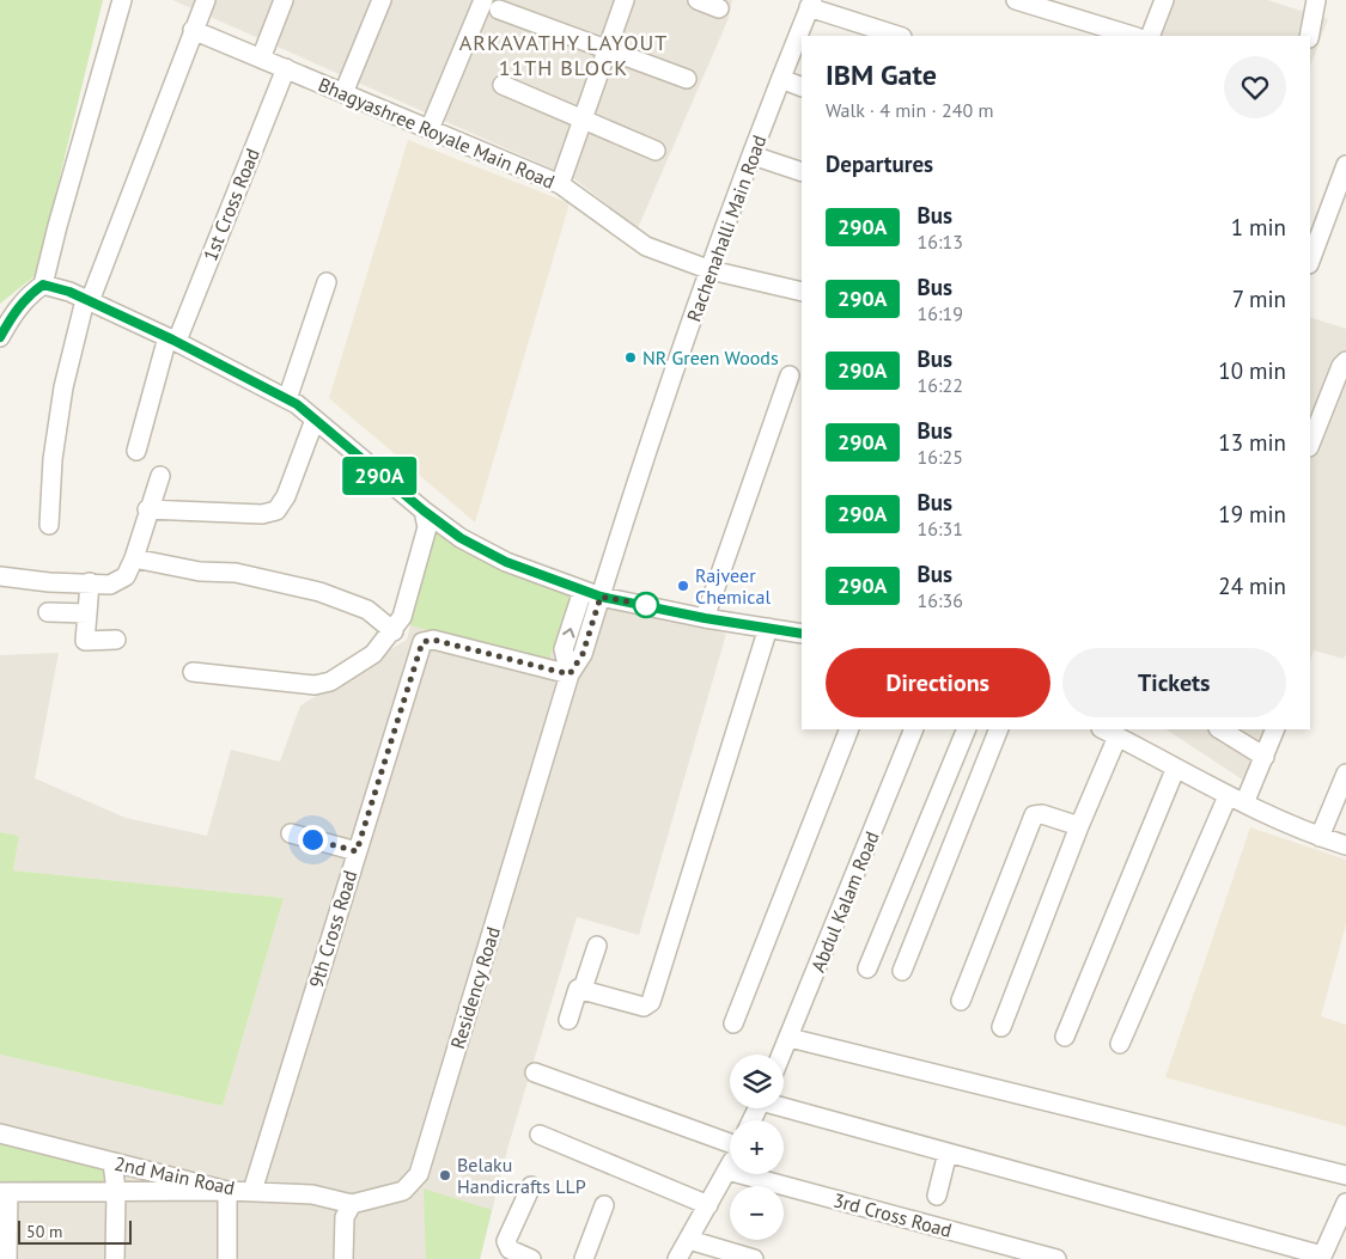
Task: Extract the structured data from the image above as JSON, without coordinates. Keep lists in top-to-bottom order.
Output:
{
  "streets": {
    "street": [
      "Bhagyashree Royale Main Road",
      "1st Cross Road",
      "Rachenahalli Main Road",
      "Abdul Kalam Road",
      "9th Cross Road",
      "Residency Road",
      "2nd Main Road",
      "3rd Cross Road"
    ]
  },
  "crossings": [
    ["Bhagyashree Royale Main Road", "1st Cross Road"],
    ["Bhagyashree Royale Main Road", "Rachenahalli Main Road"],
    ["Rachenahalli Main Road", "Residency Road"],
    ["9th Cross Road", "Residency Road"],
    ["9th Cross Road", "2nd Main Road"],
    ["Residency Road", "2nd Main Road"]
  ],
  "districts": ["ARKAVATHY LAYOUT 11TH BLOCK"],
  "places": ["NR Green Woods", "Rajveer Chemical", "Belaku Handicrafts LLP"],
  "lines": ["bus line 290A"],
  "scale_bar": "50 m",
  "page": {
    "on_map": "290A",
    "heading": [
      ["IBM Gate", "Walk · 4 min · 240 m"],
      "Departures"
    ],
    "list": [
      {
        "mark": "290A",
        "name": "Bus",
        "note": "16:13",
        "value": "1 min"
      },
      {
        "mark": "290A",
        "name": "Bus",
        "note": "16:19",
        "value": "7 min"
      },
      {
        "mark": "290A",
        "name": "Bus",
        "note": "16:22",
        "value": "10 min"
      },
      {
        "mark": "290A",
        "name": "Bus",
        "note": "16:25",
        "value": "13 min"
      },
      {
        "mark": "290A",
        "name": "Bus",
        "note": "16:31",
        "value": "19 min"
      },
      {
        "mark": "290A",
        "name": "Bus",
        "note": "16:36",
        "value": "24 min"
      }
    ],
    "buttons": ["Directions", "Tickets"],
    "map_buttons": ["+", "−"],
    "scale": "50 m"
  }
}
